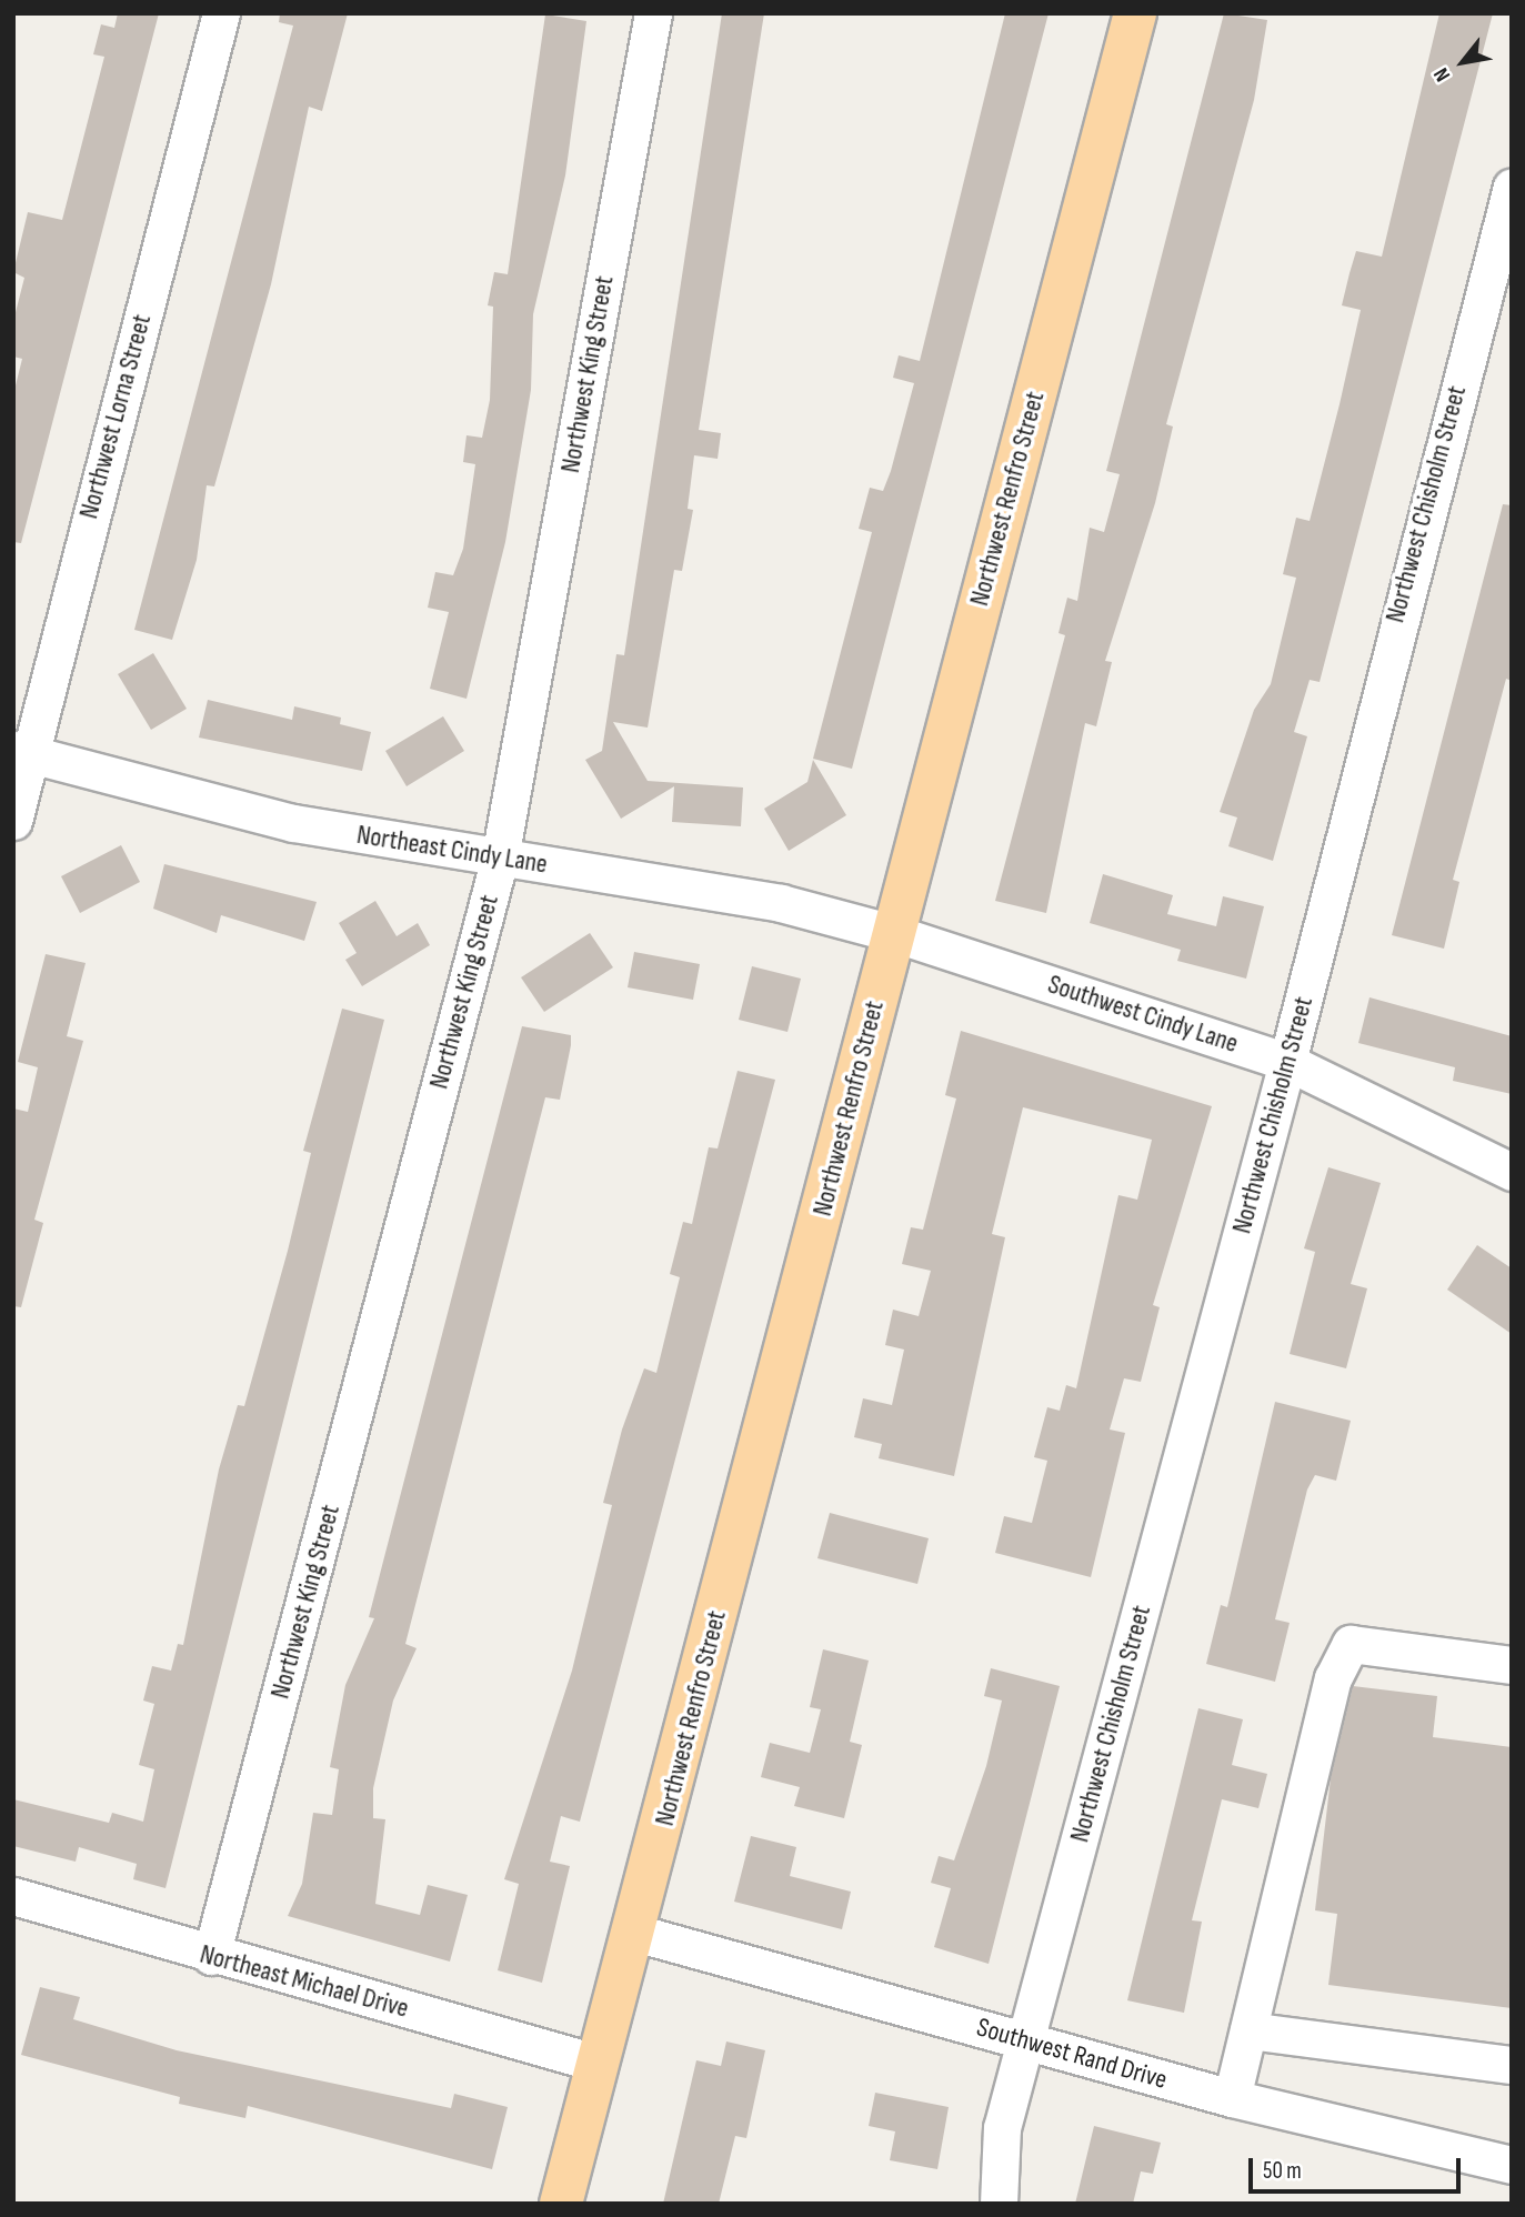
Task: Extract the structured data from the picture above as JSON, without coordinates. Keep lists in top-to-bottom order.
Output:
{
  "streets": {
    "main road": ["Northwest Renfro Street"],
    "street": [
      "Northwest King Street",
      "Northwest Lorna Street",
      "Northwest Chisholm Street",
      "Northeast Cindy Lane",
      "Southwest Cindy Lane",
      "Northeast Michael Drive",
      "Southwest Rand Drive"
    ]
  },
  "crossings": [
    ["Northwest King Street", "Northeast Cindy Lane"],
    ["Northwest King Street", "Northeast Michael Drive"],
    ["Northwest Lorna Street", "Northeast Cindy Lane"],
    ["Northwest Renfro Street", "Northeast Cindy Lane"],
    ["Northwest Renfro Street", "Southwest Cindy Lane"],
    ["Northwest Renfro Street", "Northeast Michael Drive"],
    ["Northwest Renfro Street", "Southwest Rand Drive"],
    ["Northwest Chisholm Street", "Southwest Cindy Lane"],
    ["Northwest Chisholm Street", "Southwest Rand Drive"],
    ["Northeast Cindy Lane", "Southwest Cindy Lane"]
  ],
  "scale_bar": "50 m",
  "north": "bottom left"
}
